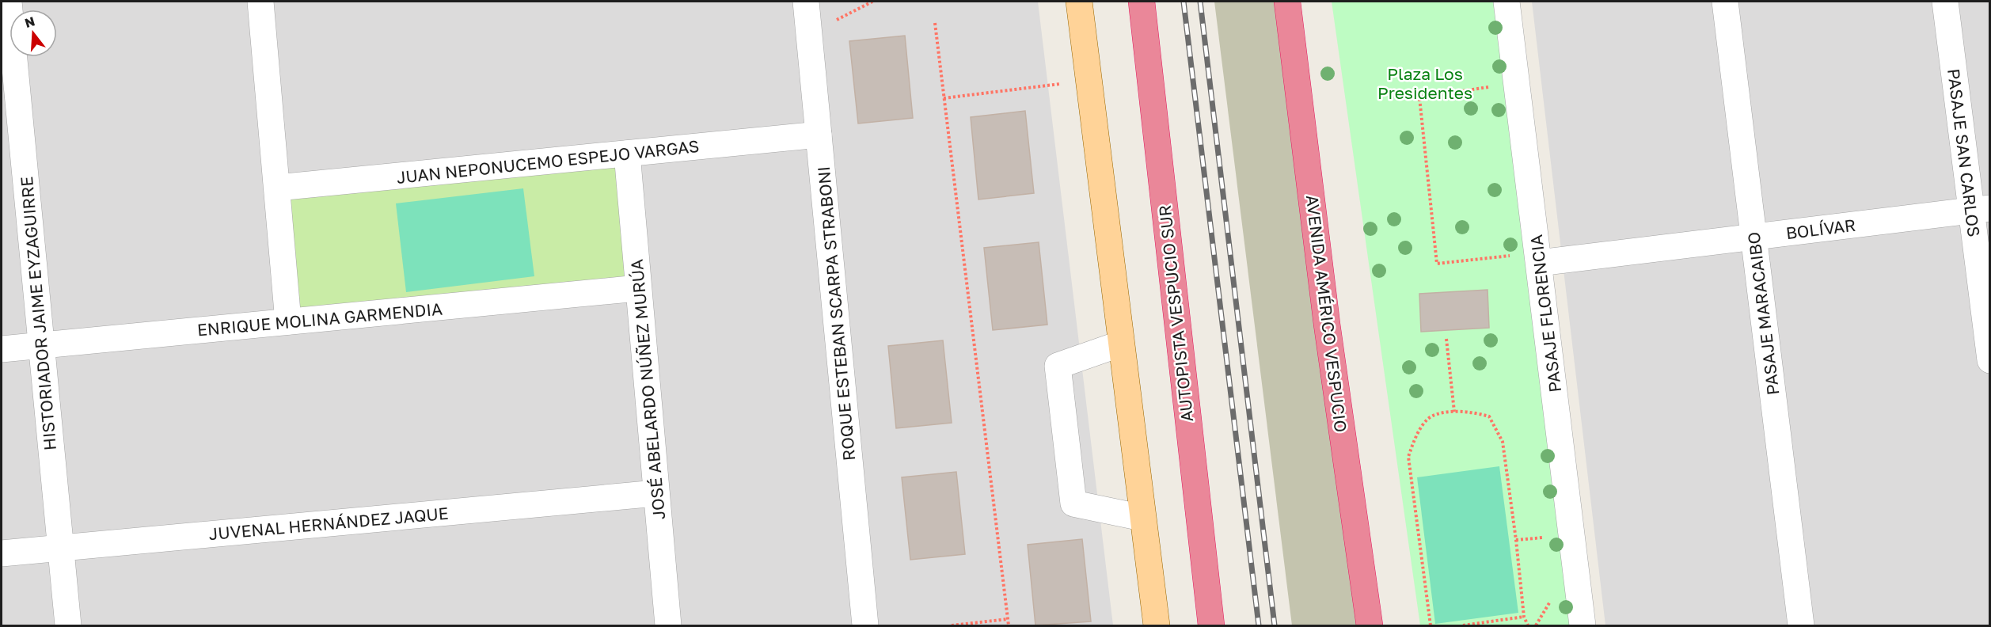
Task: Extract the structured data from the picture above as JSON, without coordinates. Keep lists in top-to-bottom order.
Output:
{
  "streets": {
    "highway": ["AUTOPISTA VESPUCIO SUR", "AVENIDA AMÉRICO VESPUCIO"],
    "street": [
      "PASAJE SAN CARLOS",
      "JUAN NEPONUCEMO ESPEJO VARGAS",
      "BOLÍVAR",
      "HISTORIADOR JAIME EYZAGUIRRE",
      "ROQUE ESTEBAN SCARPA STRABONI",
      "PASAJE FLORENCIA",
      "PASAJE MARACAIBO",
      "ENRIQUE MOLINA GARMENDIA",
      "JOSÉ ABELARDO NÚÑEZ MURÚA",
      "JUVENAL HERNÁNDEZ JAQUE"
    ]
  },
  "crossings": [
    ["PASAJE SAN CARLOS", "BOLÍVAR"],
    ["JUAN NEPONUCEMO ESPEJO VARGAS", "ROQUE ESTEBAN SCARPA STRABONI"],
    ["JUAN NEPONUCEMO ESPEJO VARGAS", "JOSÉ ABELARDO NÚÑEZ MURÚA"],
    ["BOLÍVAR", "PASAJE FLORENCIA"],
    ["BOLÍVAR", "PASAJE MARACAIBO"],
    ["HISTORIADOR JAIME EYZAGUIRRE", "ENRIQUE MOLINA GARMENDIA"],
    ["HISTORIADOR JAIME EYZAGUIRRE", "JUVENAL HERNÁNDEZ JAQUE"],
    ["ENRIQUE MOLINA GARMENDIA", "JOSÉ ABELARDO NÚÑEZ MURÚA"],
    ["JOSÉ ABELARDO NÚÑEZ MURÚA", "JUVENAL HERNÁNDEZ JAQUE"]
  ],
  "parks": ["Plaza Los Presidentes"],
  "north": "top"
}
